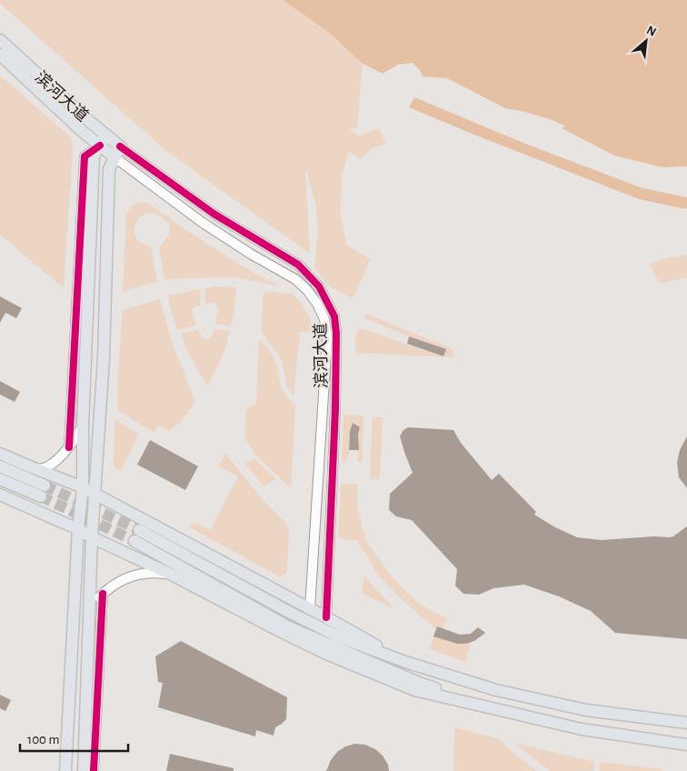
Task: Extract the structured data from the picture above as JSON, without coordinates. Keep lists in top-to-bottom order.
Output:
{
  "streets": {
    "main road": ["滨河大道"]
  },
  "scale_bar": "100 m",
  "north": "top right"
}
